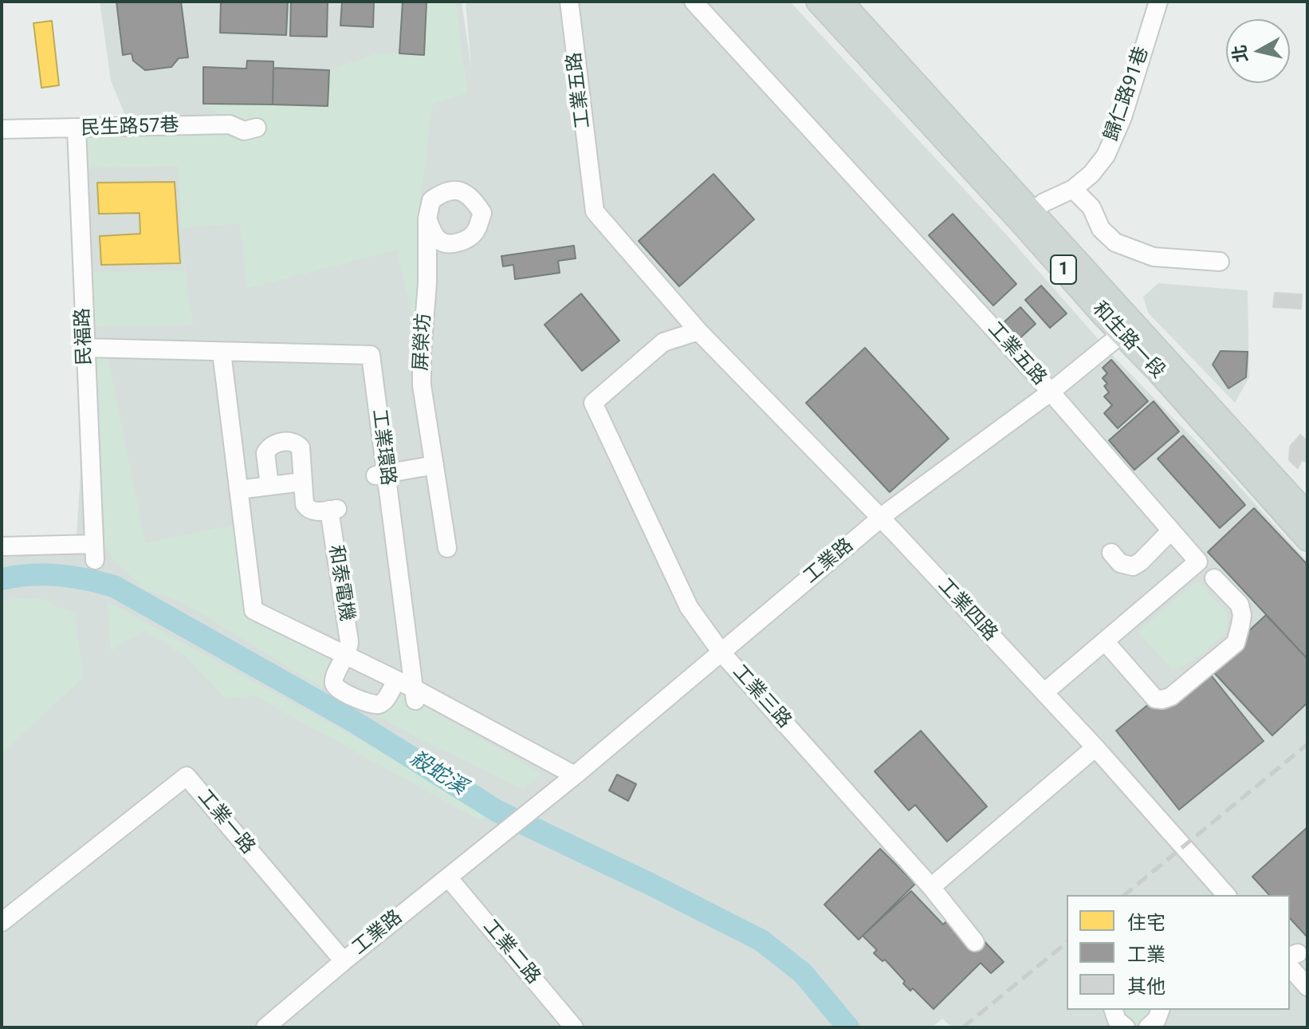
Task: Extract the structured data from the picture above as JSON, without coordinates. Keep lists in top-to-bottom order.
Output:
{
  "streets": {
    "main road": ["1", "和生路一段"],
    "street": [
      "工業五路",
      "歸仁路91巷",
      "民生路57巷",
      "民福路",
      "屏榮坊",
      "工業環路",
      "工業路",
      "和泰電機",
      "工業四路",
      "工業三路",
      "工業一路",
      "工業二路"
    ]
  },
  "crossings": [
    ["工業五路", "工業路"],
    ["工業五路", "工業四路"],
    ["工業五路", "工業三路"],
    ["歸仁路91巷", "和生路一段"],
    ["民生路57巷", "民福路"],
    ["民福路", "工業環路"],
    ["和生路一段", "工業路"],
    ["工業路", "工業四路"],
    ["工業路", "工業三路"],
    ["工業路", "工業一路"],
    ["工業路", "工業二路"],
    ["工業四路", "工業三路"]
  ],
  "water": ["殺蛇溪"],
  "legend": ["住宅", "工業", "其他"],
  "north": "left"
}
